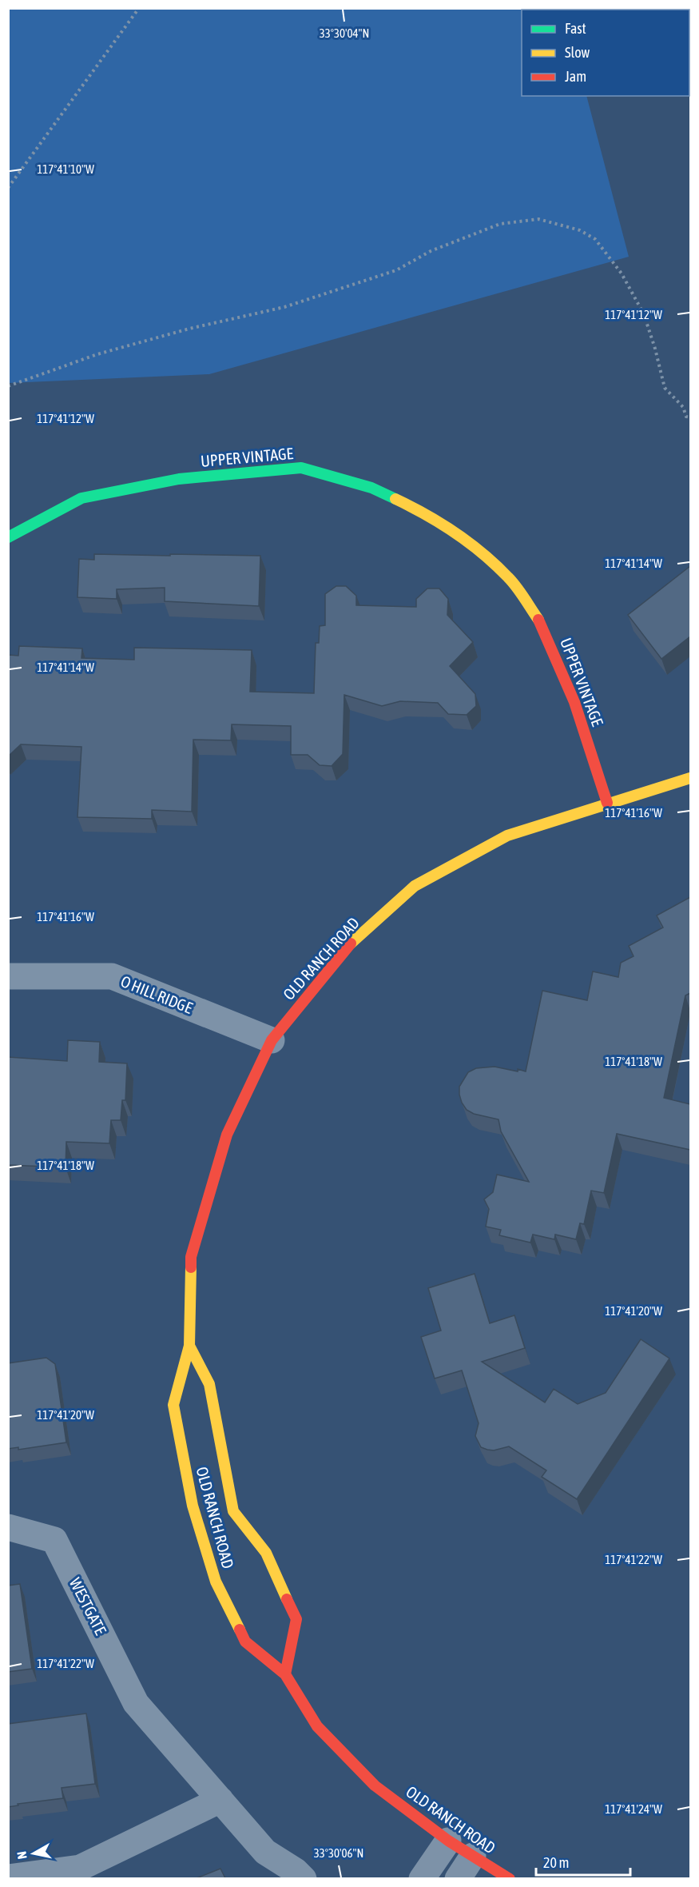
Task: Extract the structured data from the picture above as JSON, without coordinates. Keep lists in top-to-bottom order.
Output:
{
  "streets": {
    "street": [
      "UPPER VINTAGE",
      "OLD RANCH ROAD",
      "O HILL RIDGE",
      "WESTGATE"
    ]
  },
  "crossings": [
    ["UPPER VINTAGE", "OLD RANCH ROAD"],
    ["OLD RANCH ROAD", "O HILL RIDGE"]
  ],
  "legend": ["Fast", "Slow", "Jam"],
  "scale_bar": "20 m",
  "north": "left",
  "coordinates": [
    "33°30'04\"N",
    "117°41'10\"W",
    "117°41'12\"W",
    "117°41'14\"W",
    "117°41'16\"W",
    "117°41'18\"W",
    "117°41'20\"W",
    "117°41'22\"W",
    "117°41'24\"W",
    "33°30'06\"N"
  ]
}
